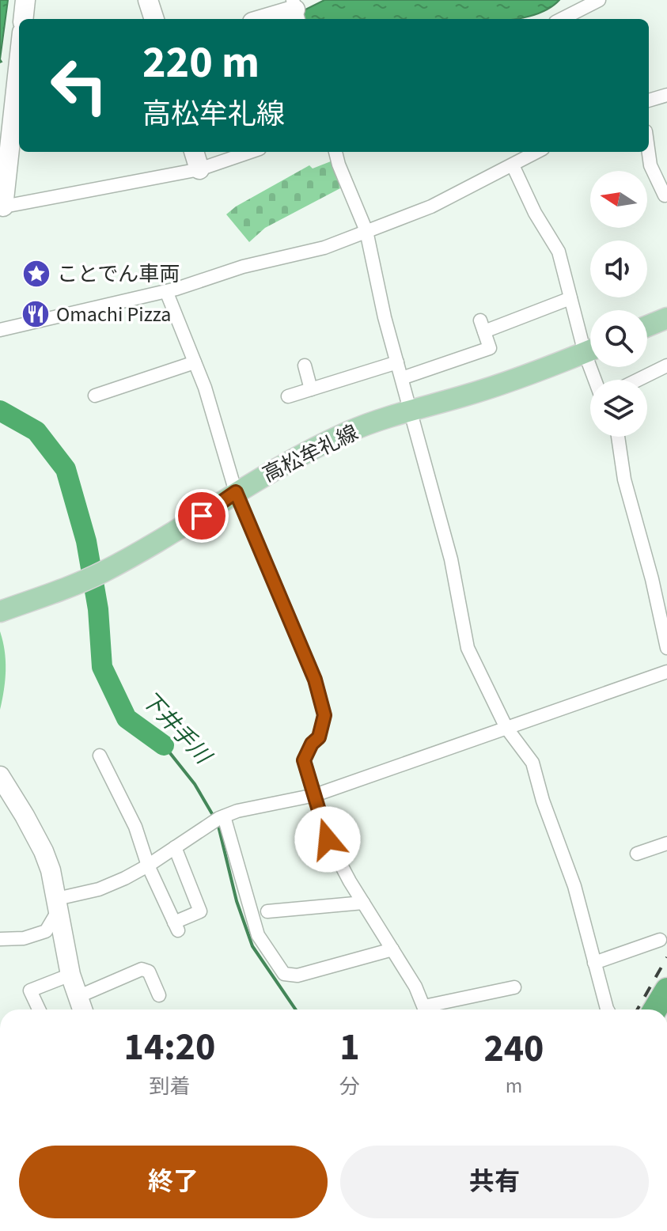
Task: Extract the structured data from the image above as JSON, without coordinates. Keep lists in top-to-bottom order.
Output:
{
  "streets": {
    "main road": ["高松牟礼線"]
  },
  "water": ["下井手川"],
  "places": {
    "place": ["ことでん車両"],
    "restaurant": ["Omachi Pizza"]
  },
  "north": "left",
  "page": {
    "turn": ["220 m", "高松牟礼線"],
    "eta": [
      "14:20",
      "到着",
      "1",
      "分",
      "240",
      "m"
    ],
    "buttons": ["終了", "共有"]
  }
}
